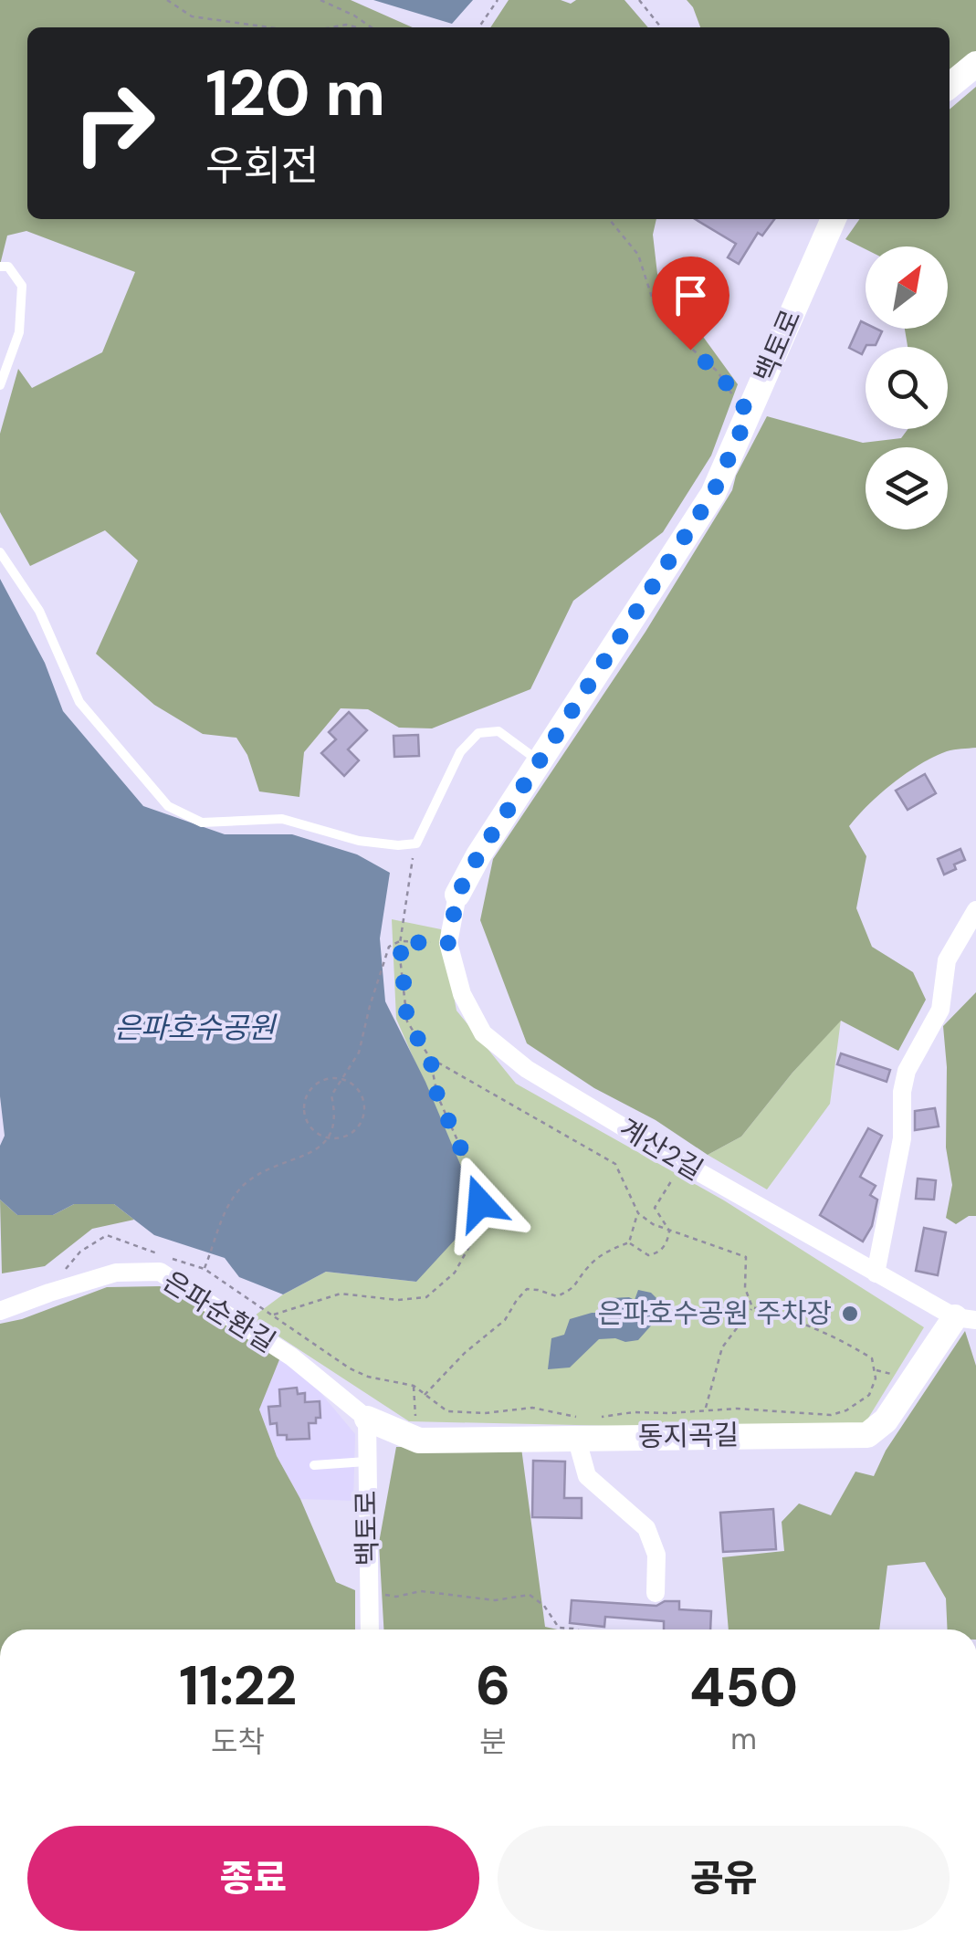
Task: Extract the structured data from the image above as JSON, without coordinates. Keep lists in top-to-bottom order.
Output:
{
  "streets": {
    "street": [
      "백토로",
      "계산2길",
      "은파순환길",
      "동지곡길"
    ]
  },
  "crossings": [
    ["백토로", "계산2길"],
    ["백토로", "은파순환길"],
    ["백토로", "동지곡길"],
    ["계산2길", "동지곡길"],
    ["은파순환길", "동지곡길"]
  ],
  "water": ["은파호수공원"],
  "places": ["은파호수공원 주차장"],
  "north": "top right",
  "page": {
    "turn": ["120 m", "우회전"],
    "eta": [
      "11:22",
      "도착",
      "6",
      "분",
      "450",
      "m"
    ],
    "buttons": ["종료", "공유"]
  }
}
